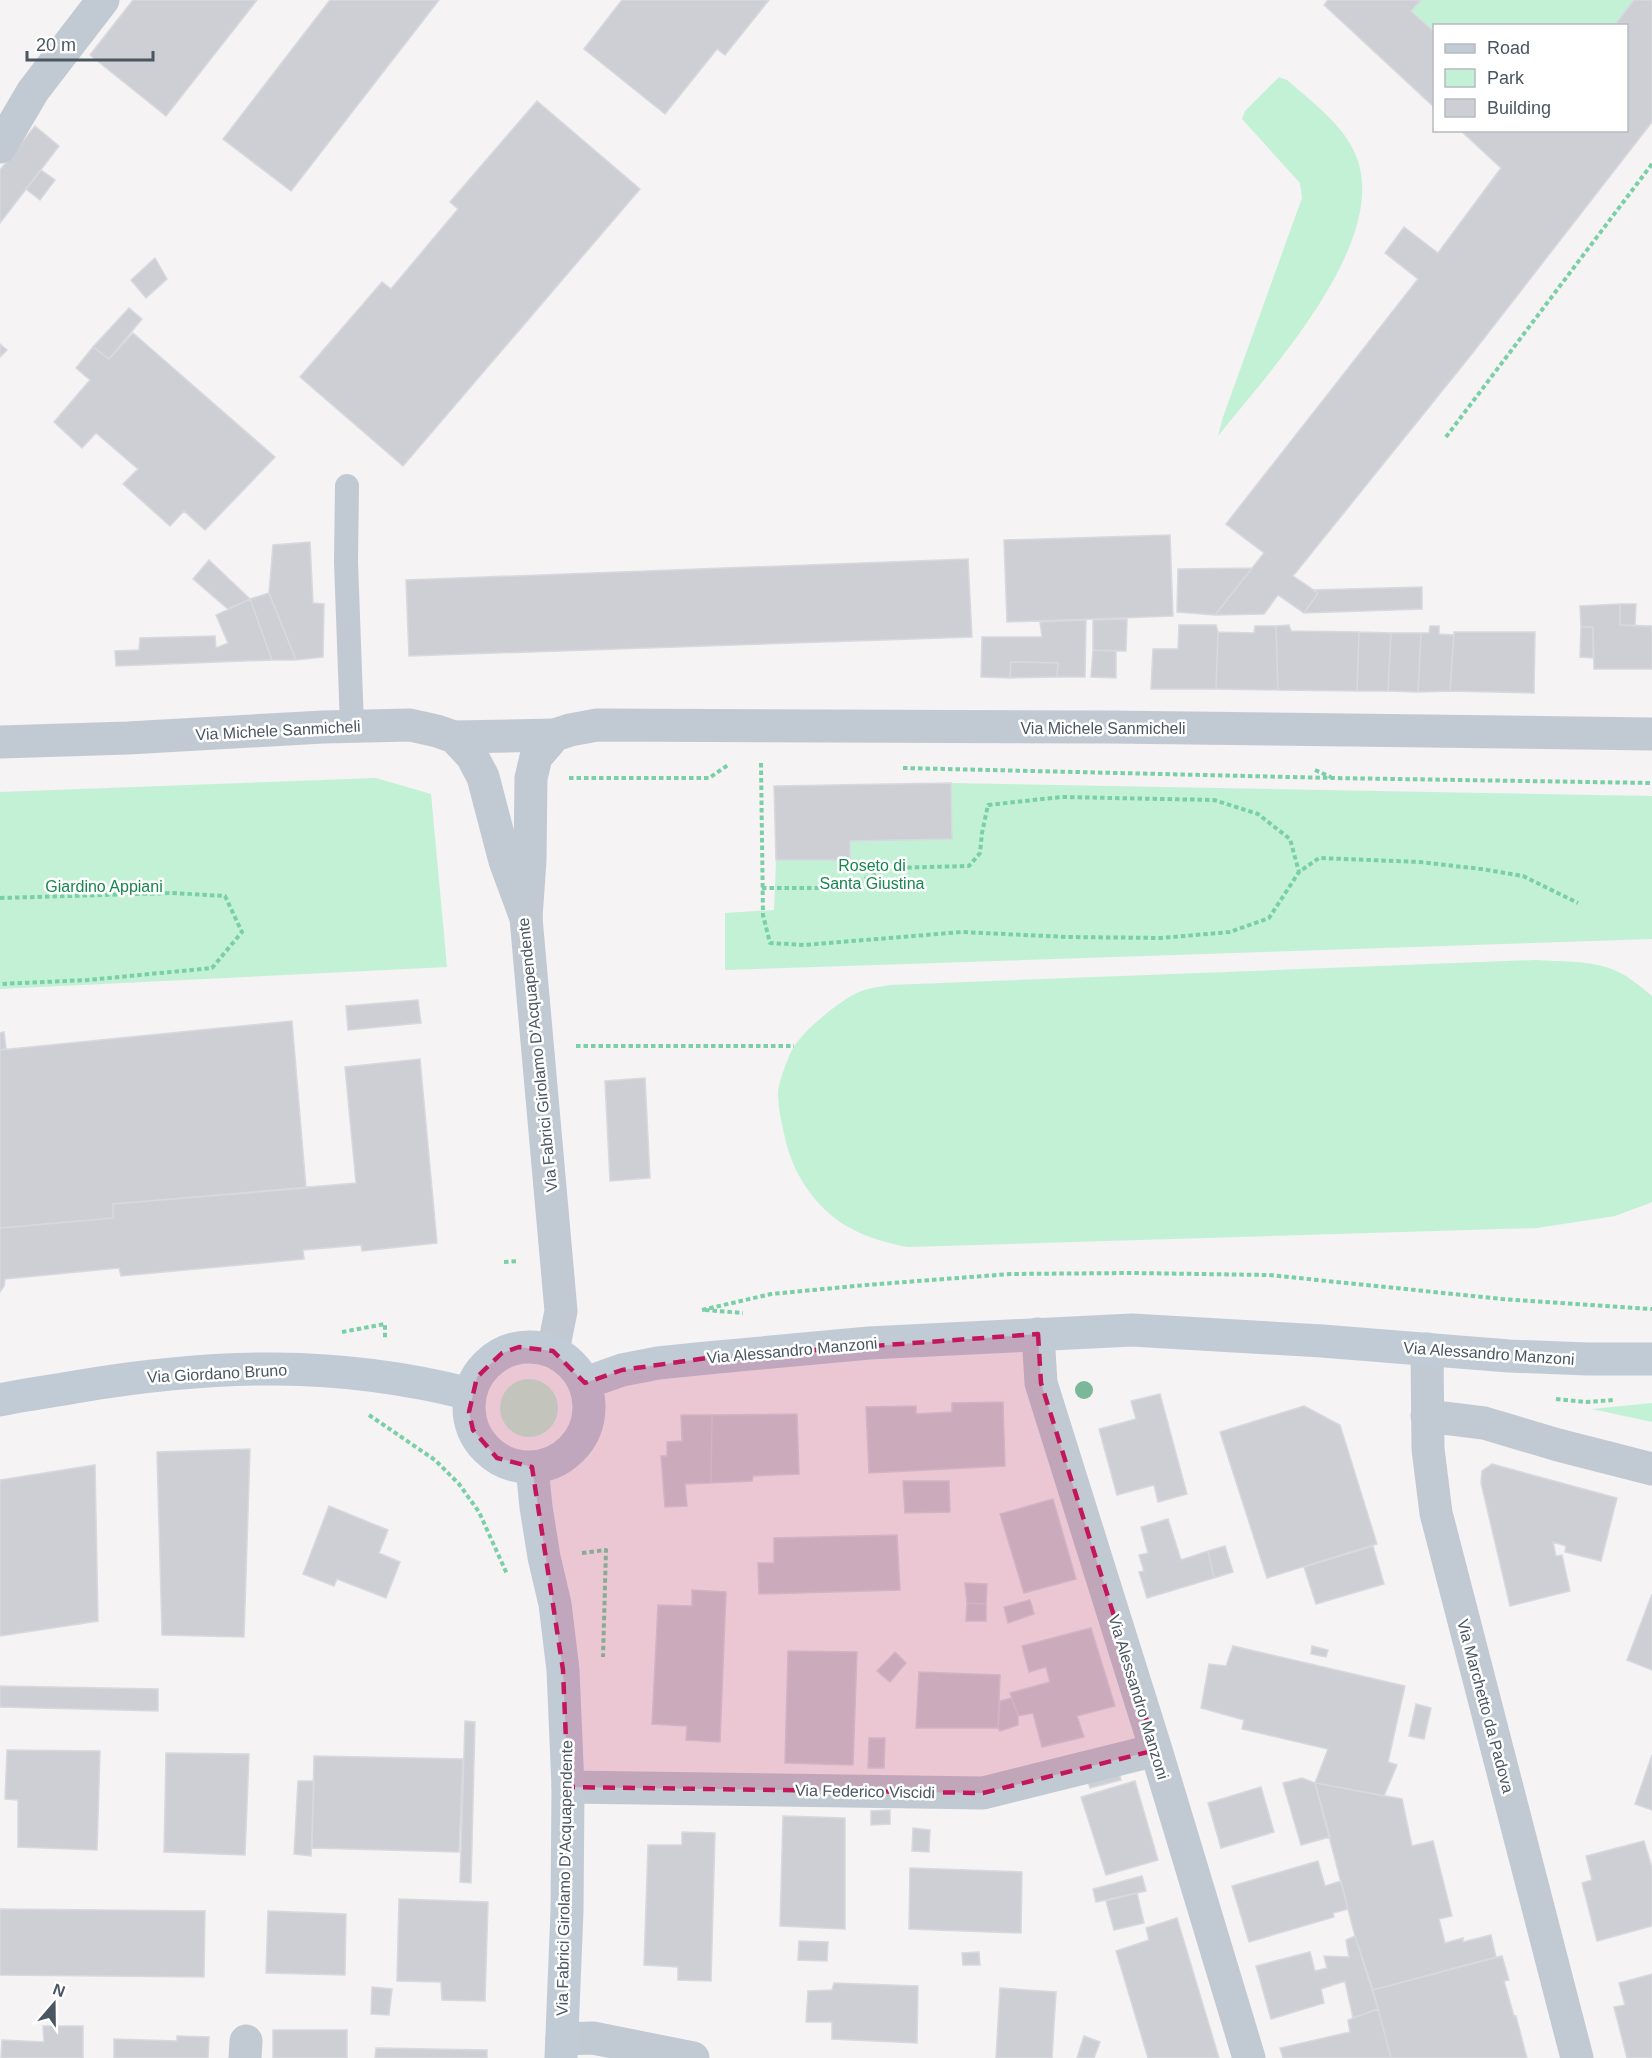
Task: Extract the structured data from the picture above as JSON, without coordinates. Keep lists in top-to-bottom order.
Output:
{
  "streets": {
    "main road": ["Via Fabrici Girolamo D'Acquapendente", "Via Alessandro Manzoni", "Via Giordano Bruno"],
    "street": ["Via Michele Sanmicheli", "Via Marchetto da Padova", "Via Federico Viscidi"]
  },
  "crossings": [
    ["Via Michele Sanmicheli", "Via Fabrici Girolamo D'Acquapendente"],
    ["Via Fabrici Girolamo D'Acquapendente", "Via Alessandro Manzoni"],
    ["Via Fabrici Girolamo D'Acquapendente", "Via Giordano Bruno"],
    ["Via Fabrici Girolamo D'Acquapendente", "Via Federico Viscidi"],
    ["Via Alessandro Manzoni", "Via Giordano Bruno"],
    ["Via Alessandro Manzoni", "Via Marchetto da Padova"],
    ["Via Alessandro Manzoni", "Via Federico Viscidi"]
  ],
  "parks": ["Roseto di Santa Giustina", "Giardino Appiani"],
  "legend": ["Road", "Park", "Building"],
  "scale_bar": "20 m",
  "north": "top"
}
